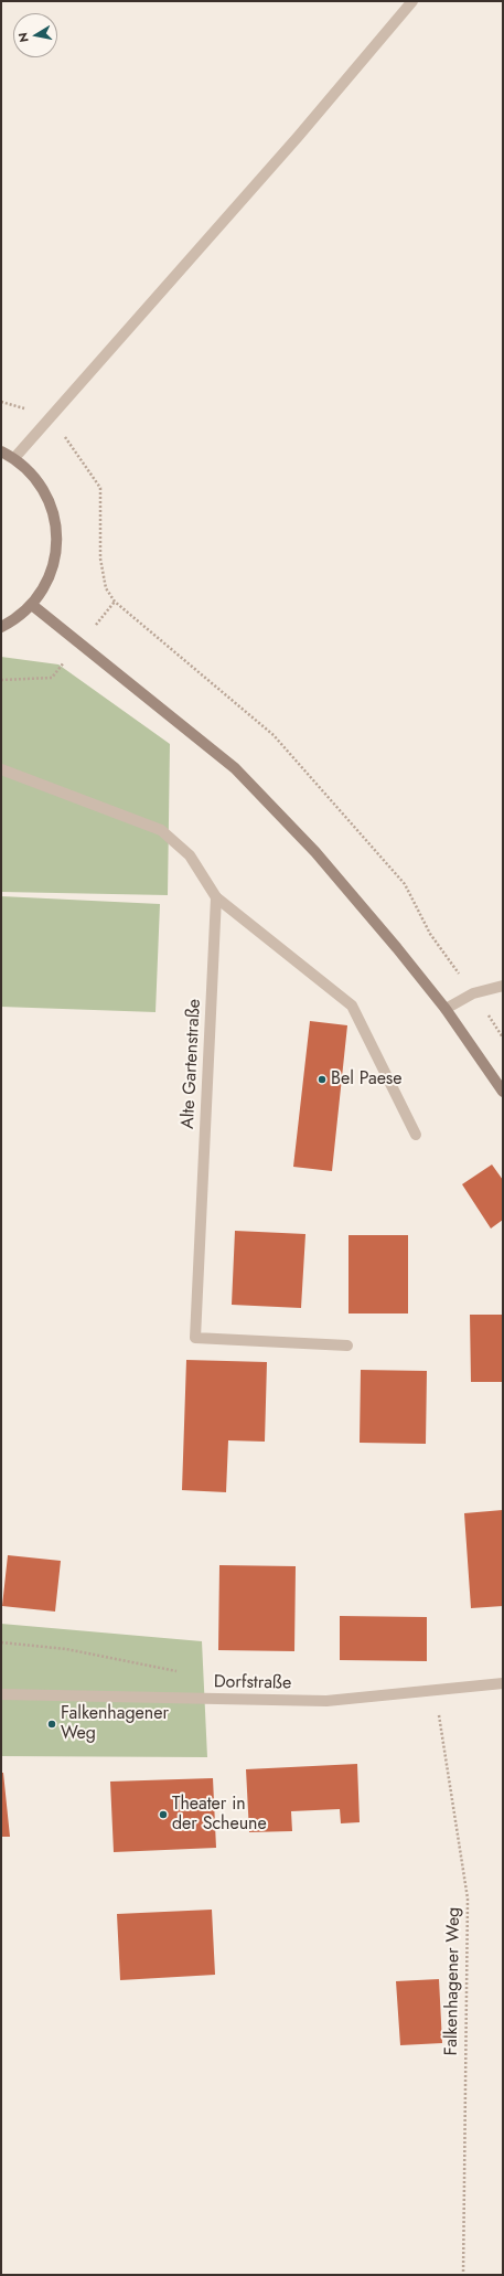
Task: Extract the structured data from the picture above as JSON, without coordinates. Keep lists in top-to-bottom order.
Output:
{
  "streets": {
    "street": ["Alte Gartenstraße", "Dorfstraße"],
    "path": ["Falkenhagener Weg"]
  },
  "crossings": [
    ["Dorfstraße", "Falkenhagener Weg"]
  ],
  "places": ["Bel Paese", "Falkenhagener Weg", "Theater in der Scheune"],
  "north": "left"
}
